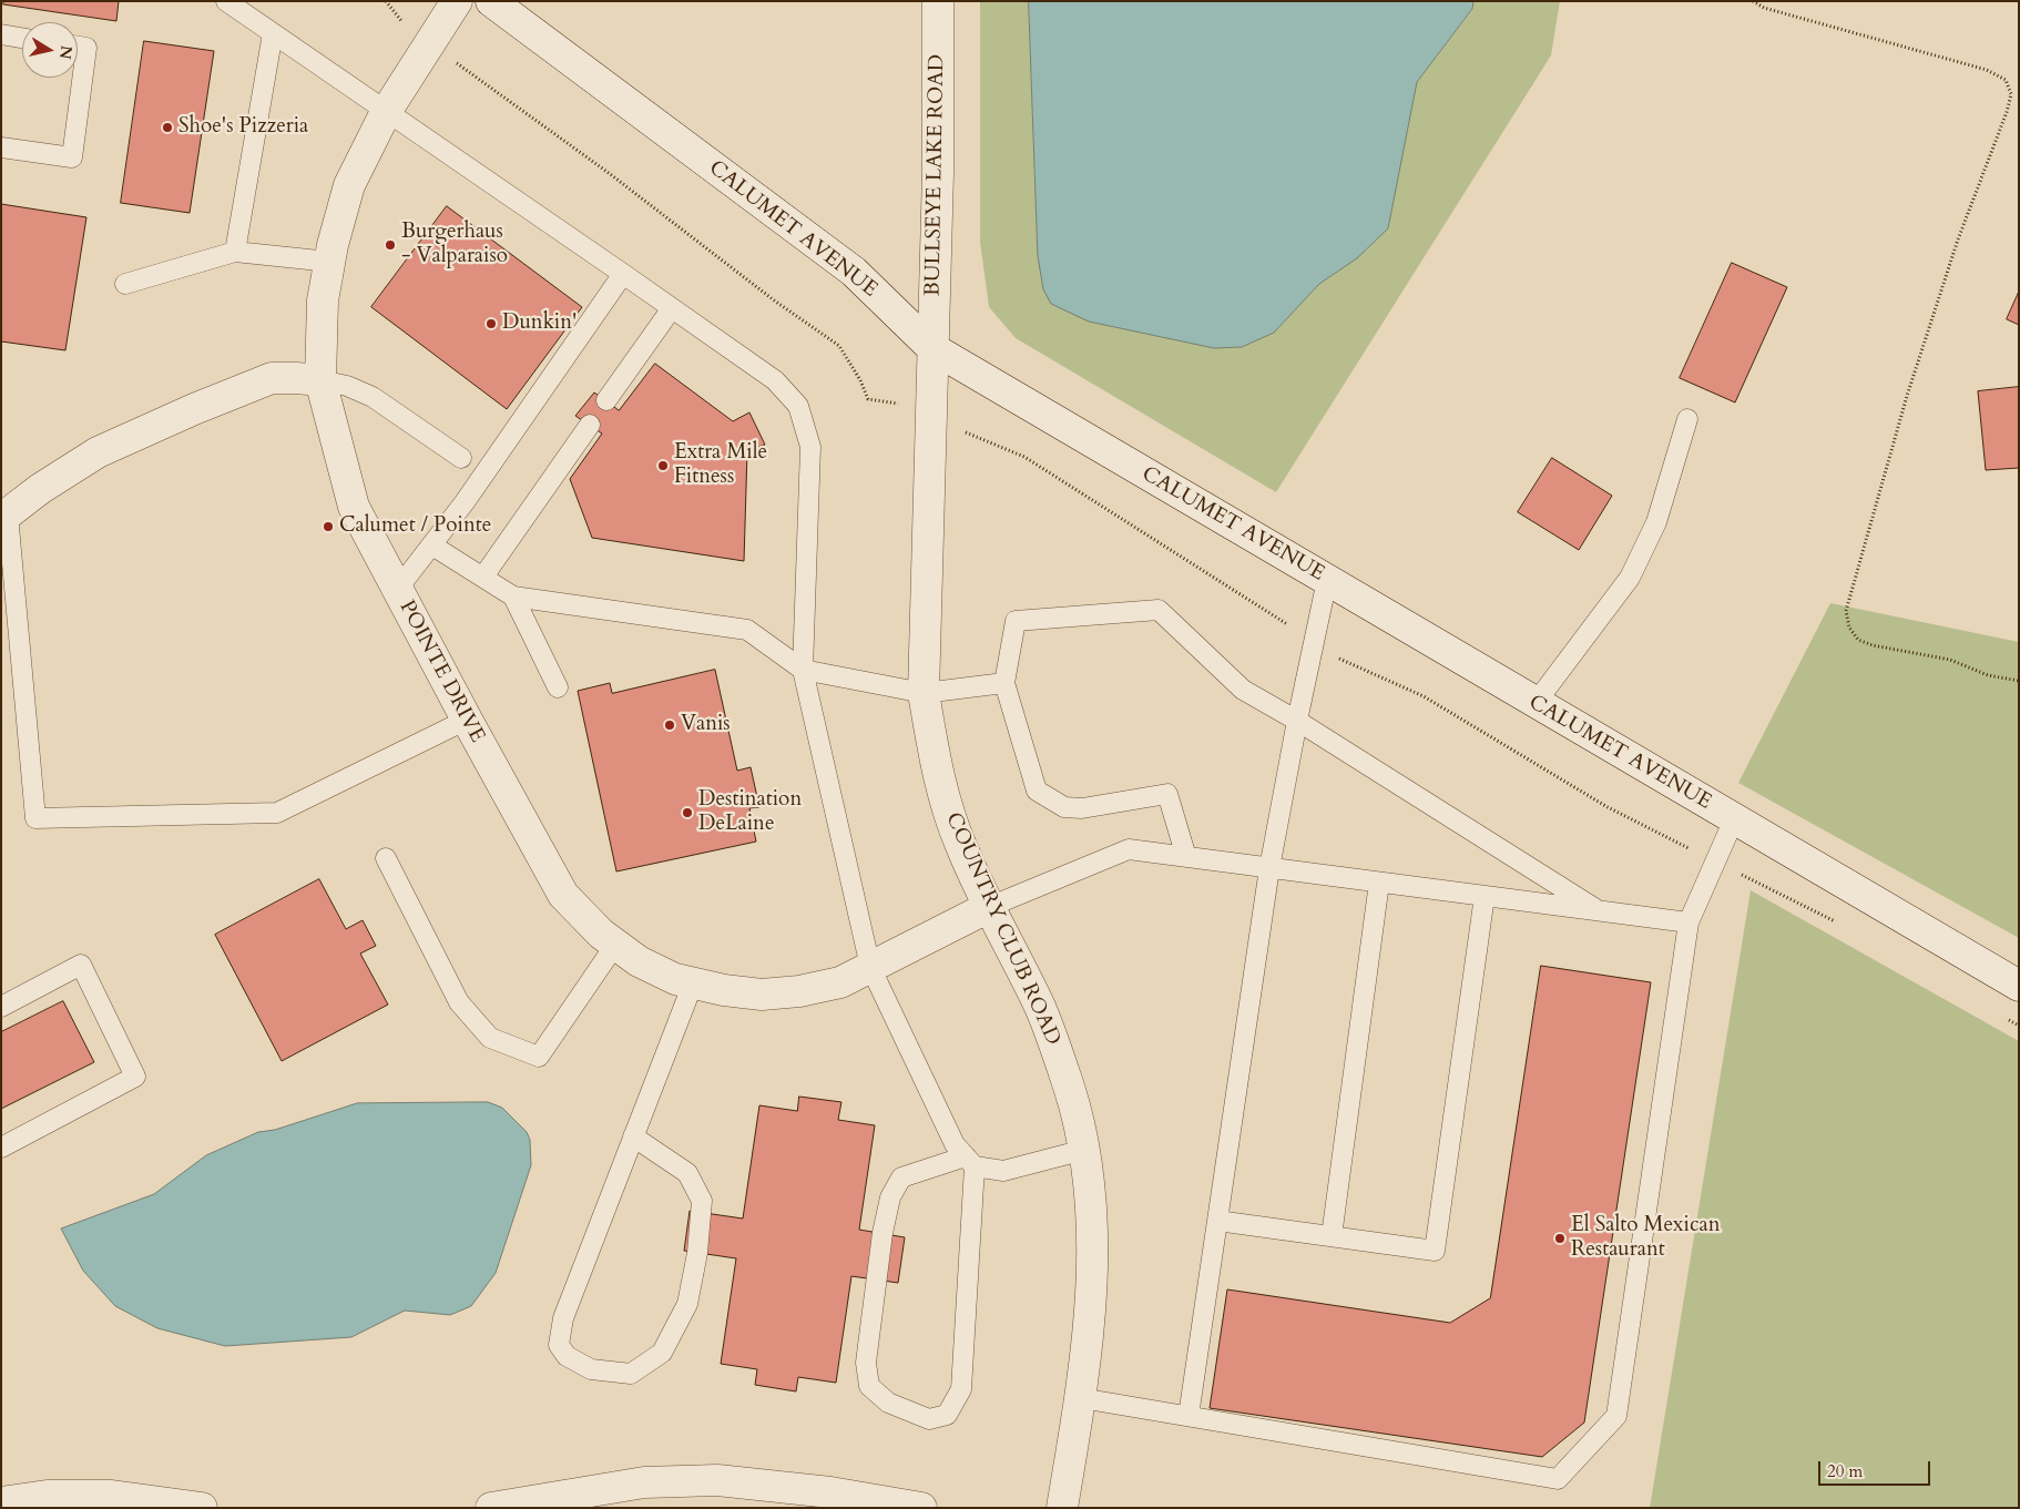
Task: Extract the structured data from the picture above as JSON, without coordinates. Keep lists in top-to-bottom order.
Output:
{
  "streets": {
    "street": [
      "BULLSEYE LAKE ROAD",
      "CALUMET AVENUE",
      "POINTE DRIVE",
      "COUNTRY CLUB ROAD"
    ]
  },
  "crossings": [
    ["BULLSEYE LAKE ROAD", "CALUMET AVENUE"],
    ["BULLSEYE LAKE ROAD", "COUNTRY CLUB ROAD"],
    ["CALUMET AVENUE", "COUNTRY CLUB ROAD"],
    ["POINTE DRIVE", "COUNTRY CLUB ROAD"]
  ],
  "places": [
    "Shoe's Pizzeria",
    "Burgerhaus - Valparaiso",
    "Dunkin'",
    "Extra Mile Fitness",
    "Calumet / Pointe",
    "Vanis",
    "Destination DeLaine",
    "El Salto Mexican Restaurant"
  ],
  "scale_bar": "20 m",
  "north": "right"
}
